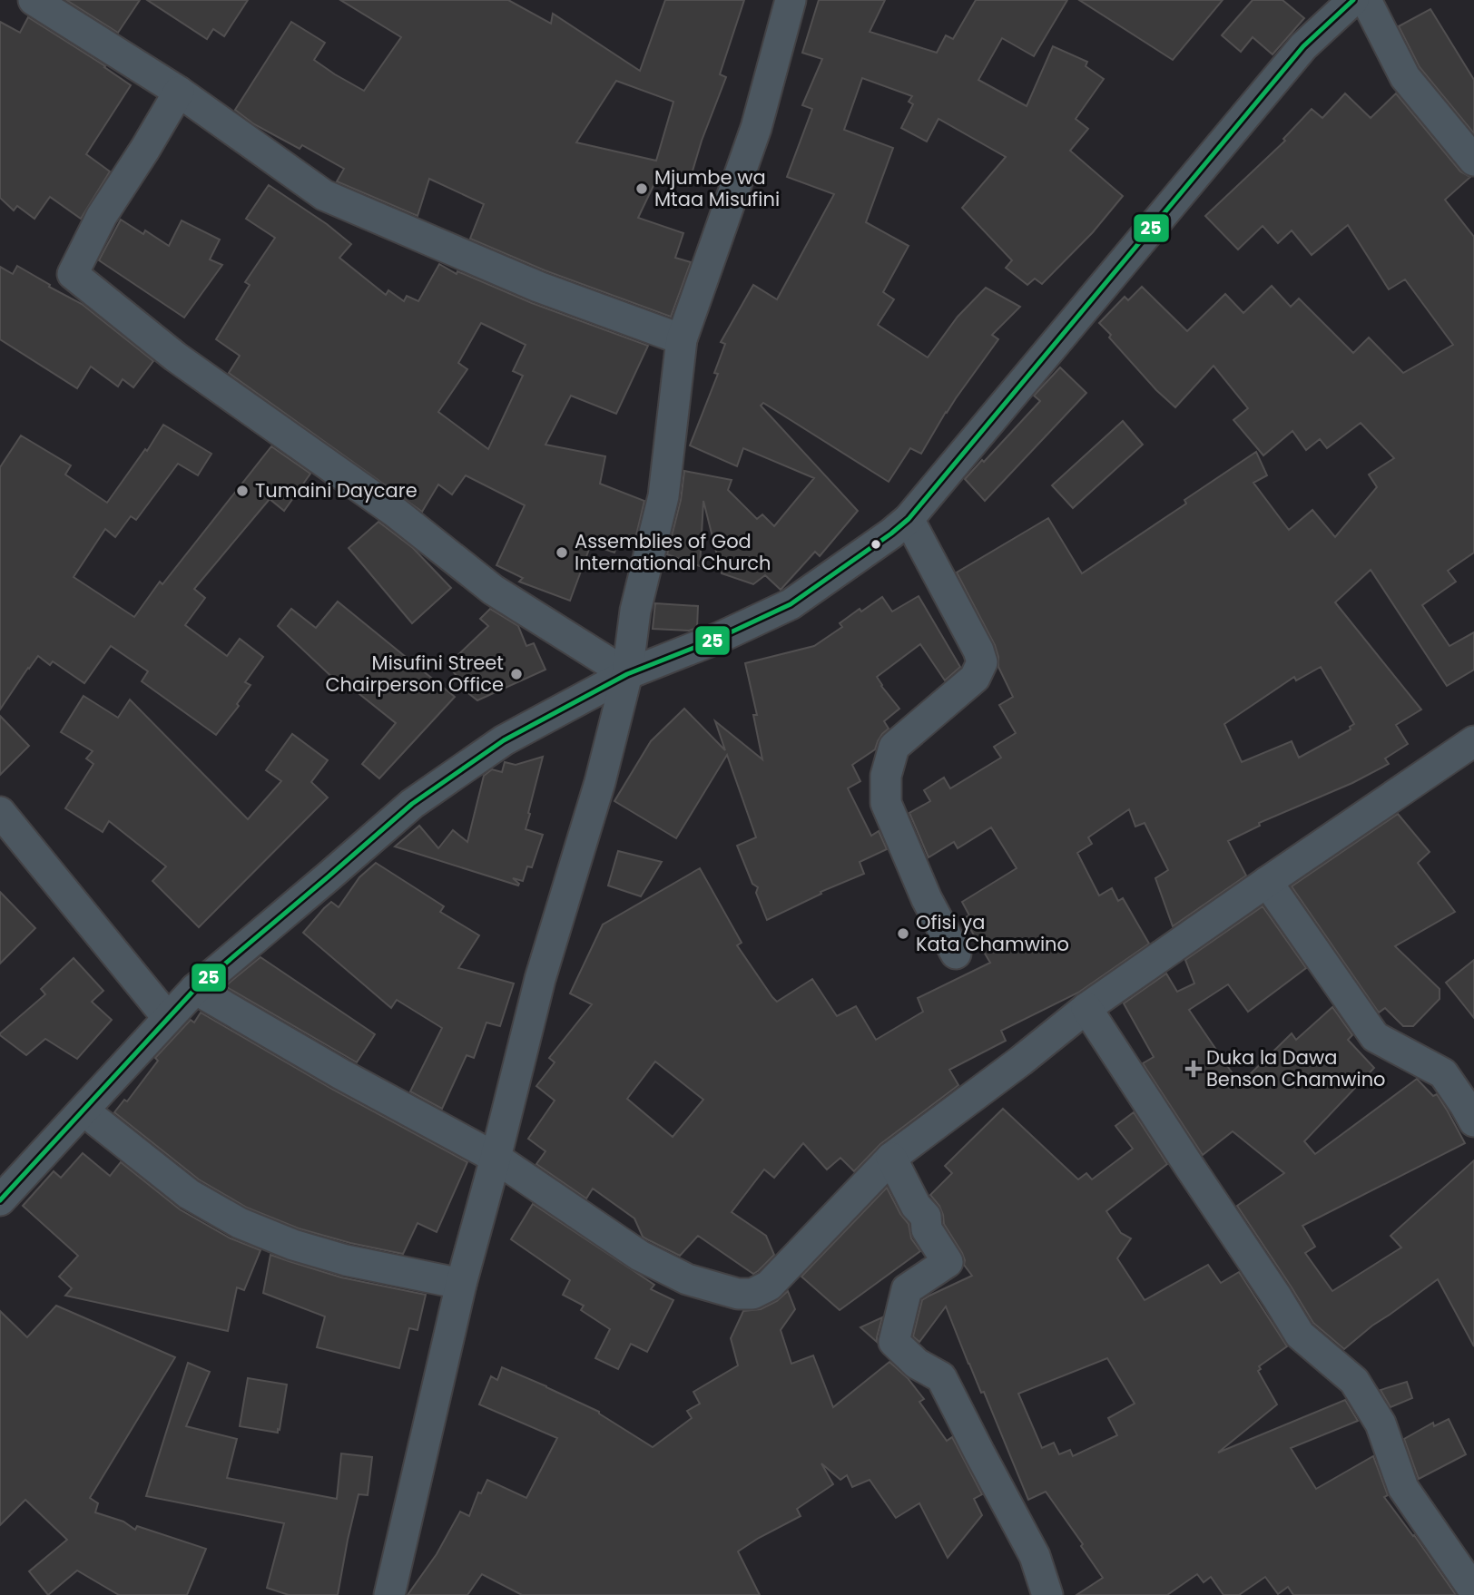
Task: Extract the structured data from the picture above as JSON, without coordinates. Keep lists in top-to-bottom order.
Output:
{
  "places": {
    "other": [
      "Mjumbe wa Mtaa Misufini",
      "Tumaini Daycare",
      "Assemblies of God International Church",
      "Misufini Street Chairperson Office",
      "Ofisi ya Kata Chamwino"
    ],
    "health": ["Duka la Dawa Benson Chamwino"]
  },
  "lines": ["transit line 25"]
}
